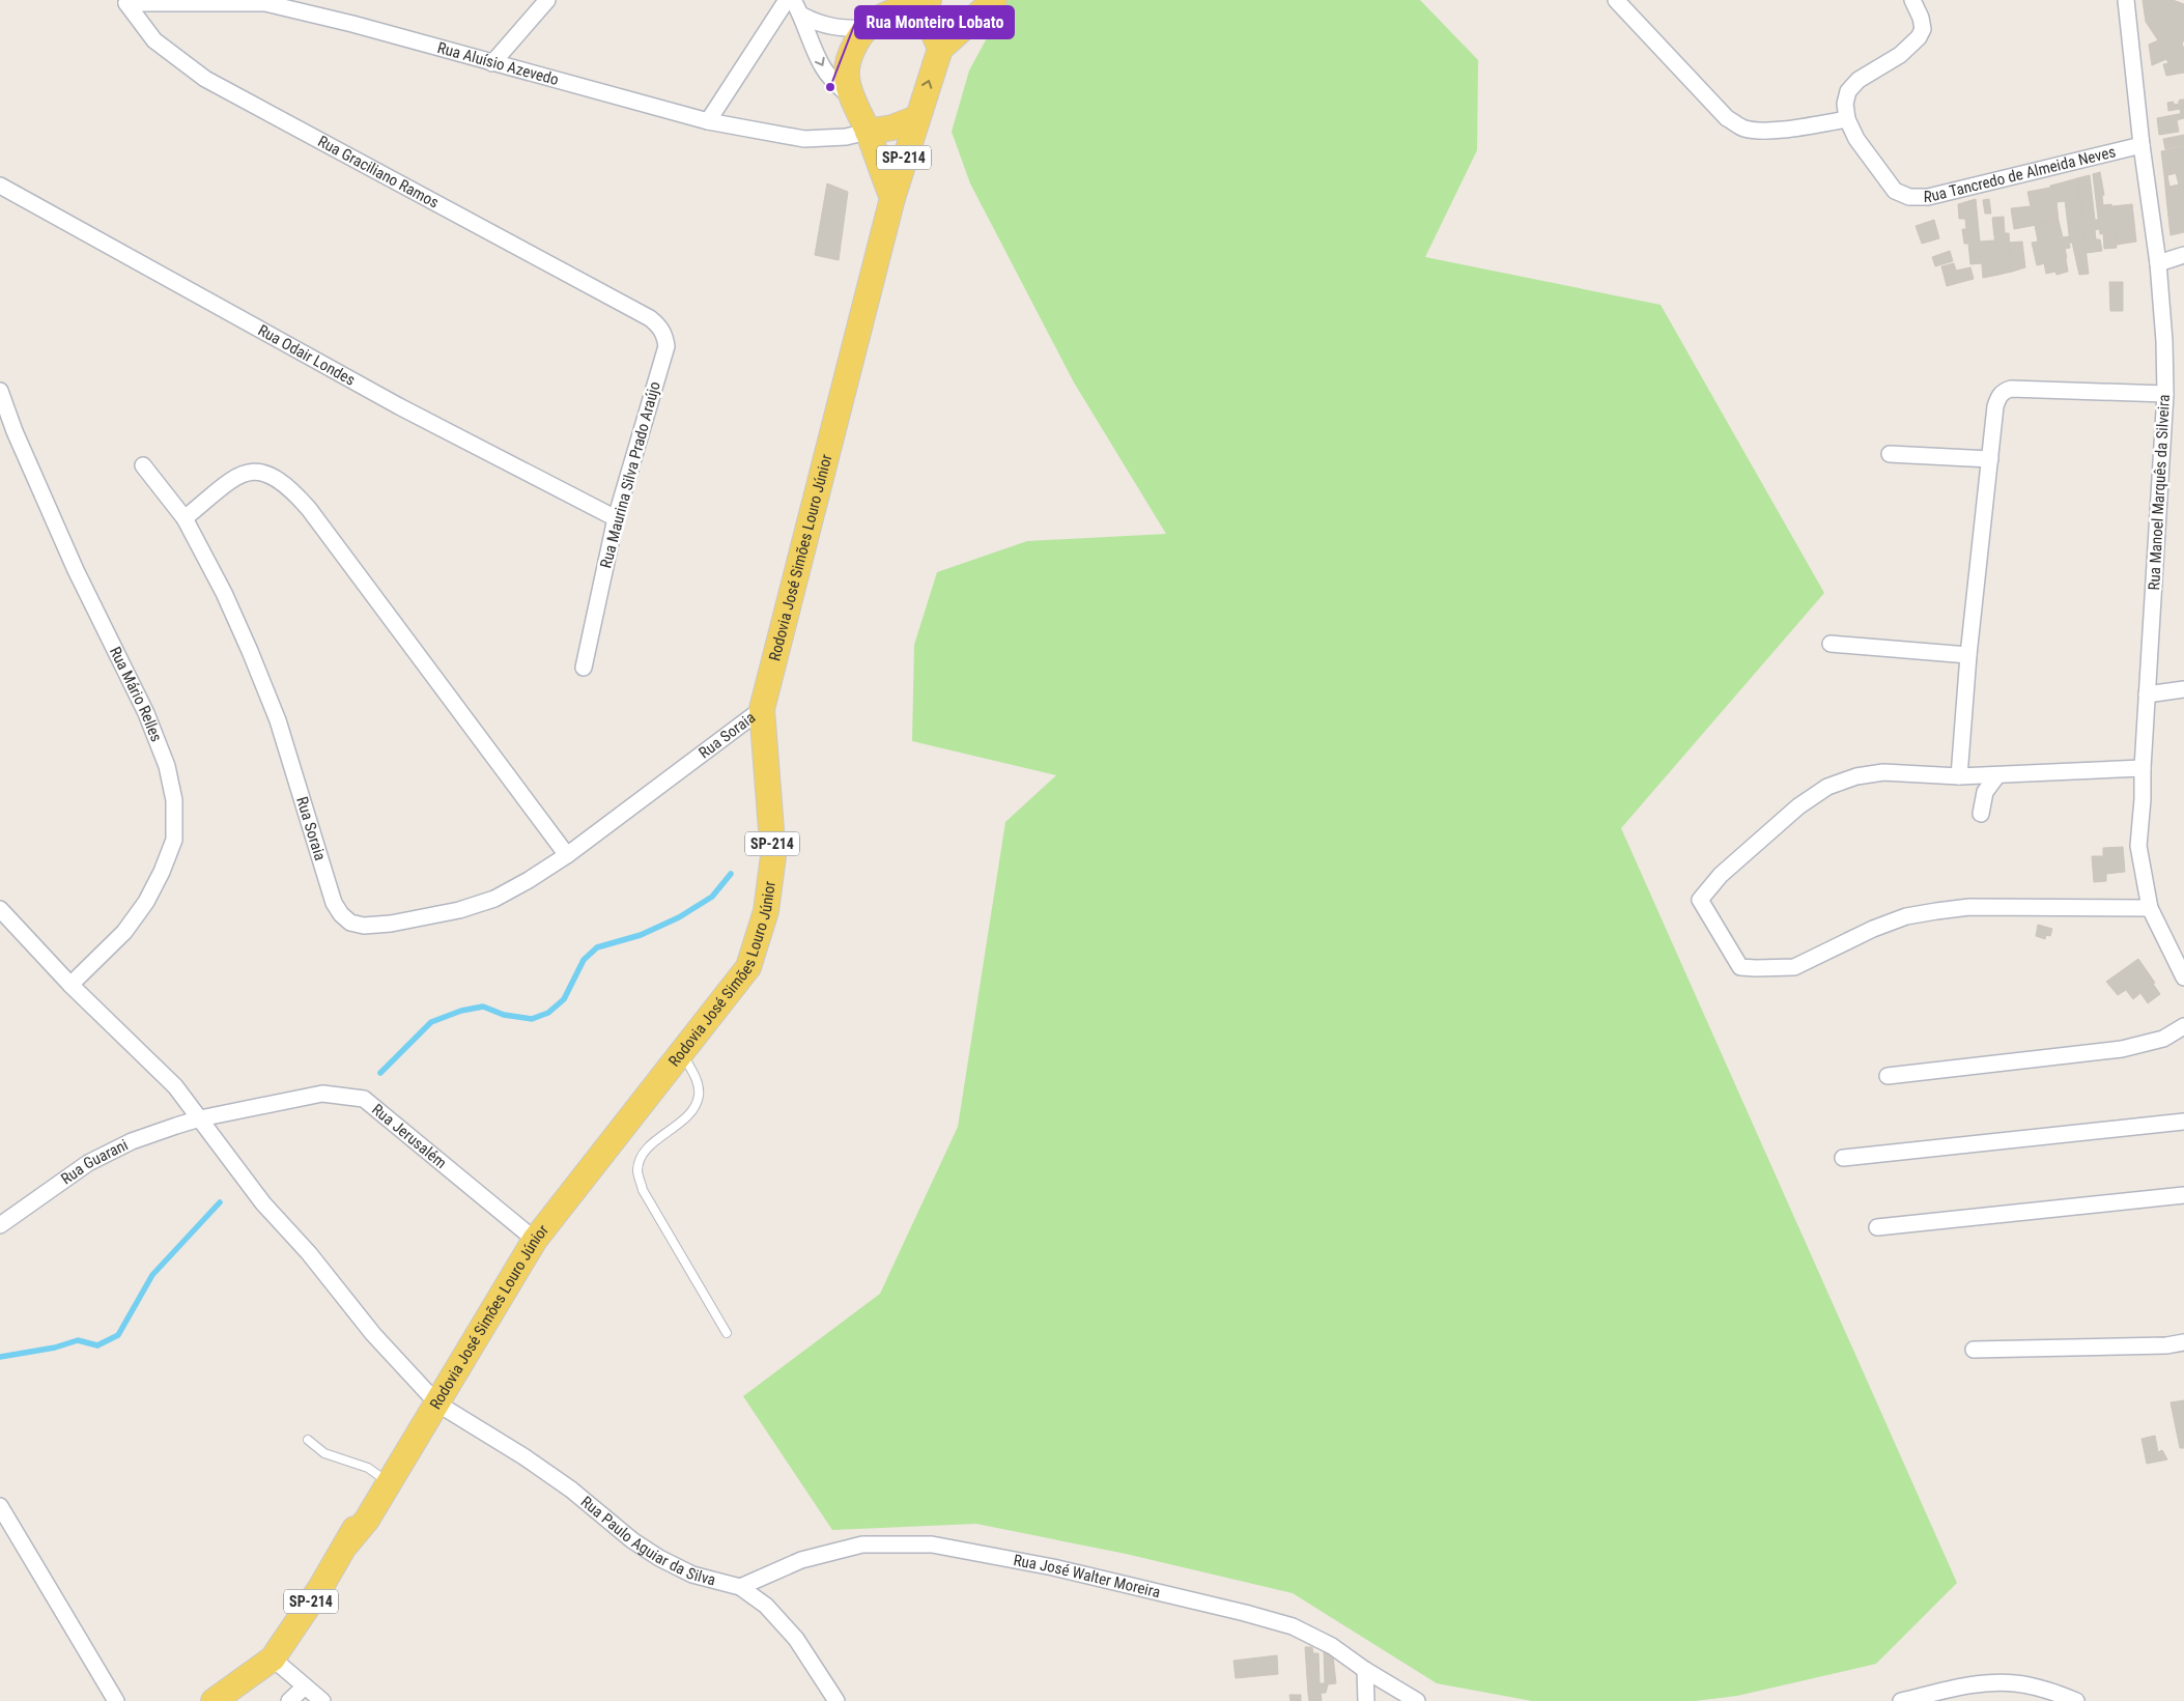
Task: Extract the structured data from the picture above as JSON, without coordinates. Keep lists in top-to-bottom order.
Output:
{
  "streets": {
    "main road": ["SP-214", "Rodovia José Simões Louro Júnior"],
    "street": [
      "Rua Aluísio Azevedo",
      "Rua Graciliano Ramos",
      "Rua Tancredo de Almeida Neves",
      "Rua Odair Londes",
      "Rua Maurina Silva Prado Araújo",
      "Rua Manoel Marquês da Silveira",
      "Rua Mário Relles",
      "Rua Soraia",
      "Rua Jerusalém",
      "Rua Guarani",
      "Rua Paulo Aguiar da Silva",
      "Rua José Walter Moreira"
    ]
  },
  "crossings": [
    ["Rua Aluísio Azevedo", "SP-214"],
    ["Rua Aluísio Azevedo", "Rua Graciliano Ramos"],
    ["Rua Aluísio Azevedo", "Rodovia José Simões Louro Júnior"],
    ["SP-214", "Rodovia José Simões Louro Júnior"],
    ["Rua Graciliano Ramos", "Rua Maurina Silva Prado Araújo"],
    ["Rua Tancredo de Almeida Neves", "Rua Manoel Marquês da Silveira"],
    ["Rua Odair Londes", "Rua Maurina Silva Prado Araújo"],
    ["Rodovia José Simões Louro Júnior", "Rua Soraia"],
    ["Rodovia José Simões Louro Júnior", "Rua Jerusalém"],
    ["Rodovia José Simões Louro Júnior", "Rua Paulo Aguiar da Silva"],
    ["Rua Jerusalém", "Rua Guarani"],
    ["Rua Paulo Aguiar da Silva", "Rua José Walter Moreira"]
  ],
  "places": ["Rua Monteiro Lobato"]
}
